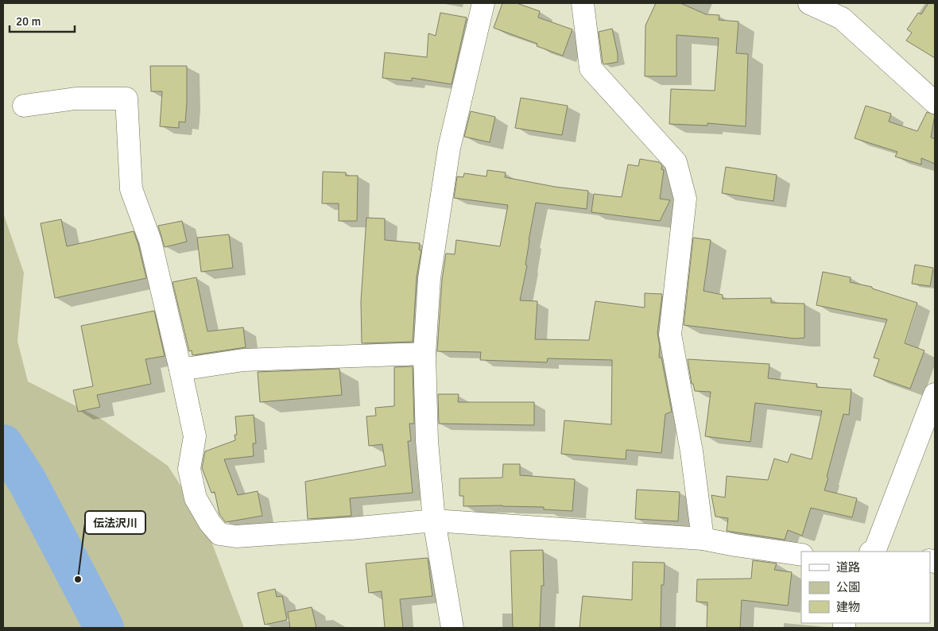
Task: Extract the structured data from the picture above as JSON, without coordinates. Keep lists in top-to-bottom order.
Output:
{
  "places": ["伝法沢川"],
  "legend": ["道路", "公園", "建物"],
  "scale_bar": "20 m"
}
